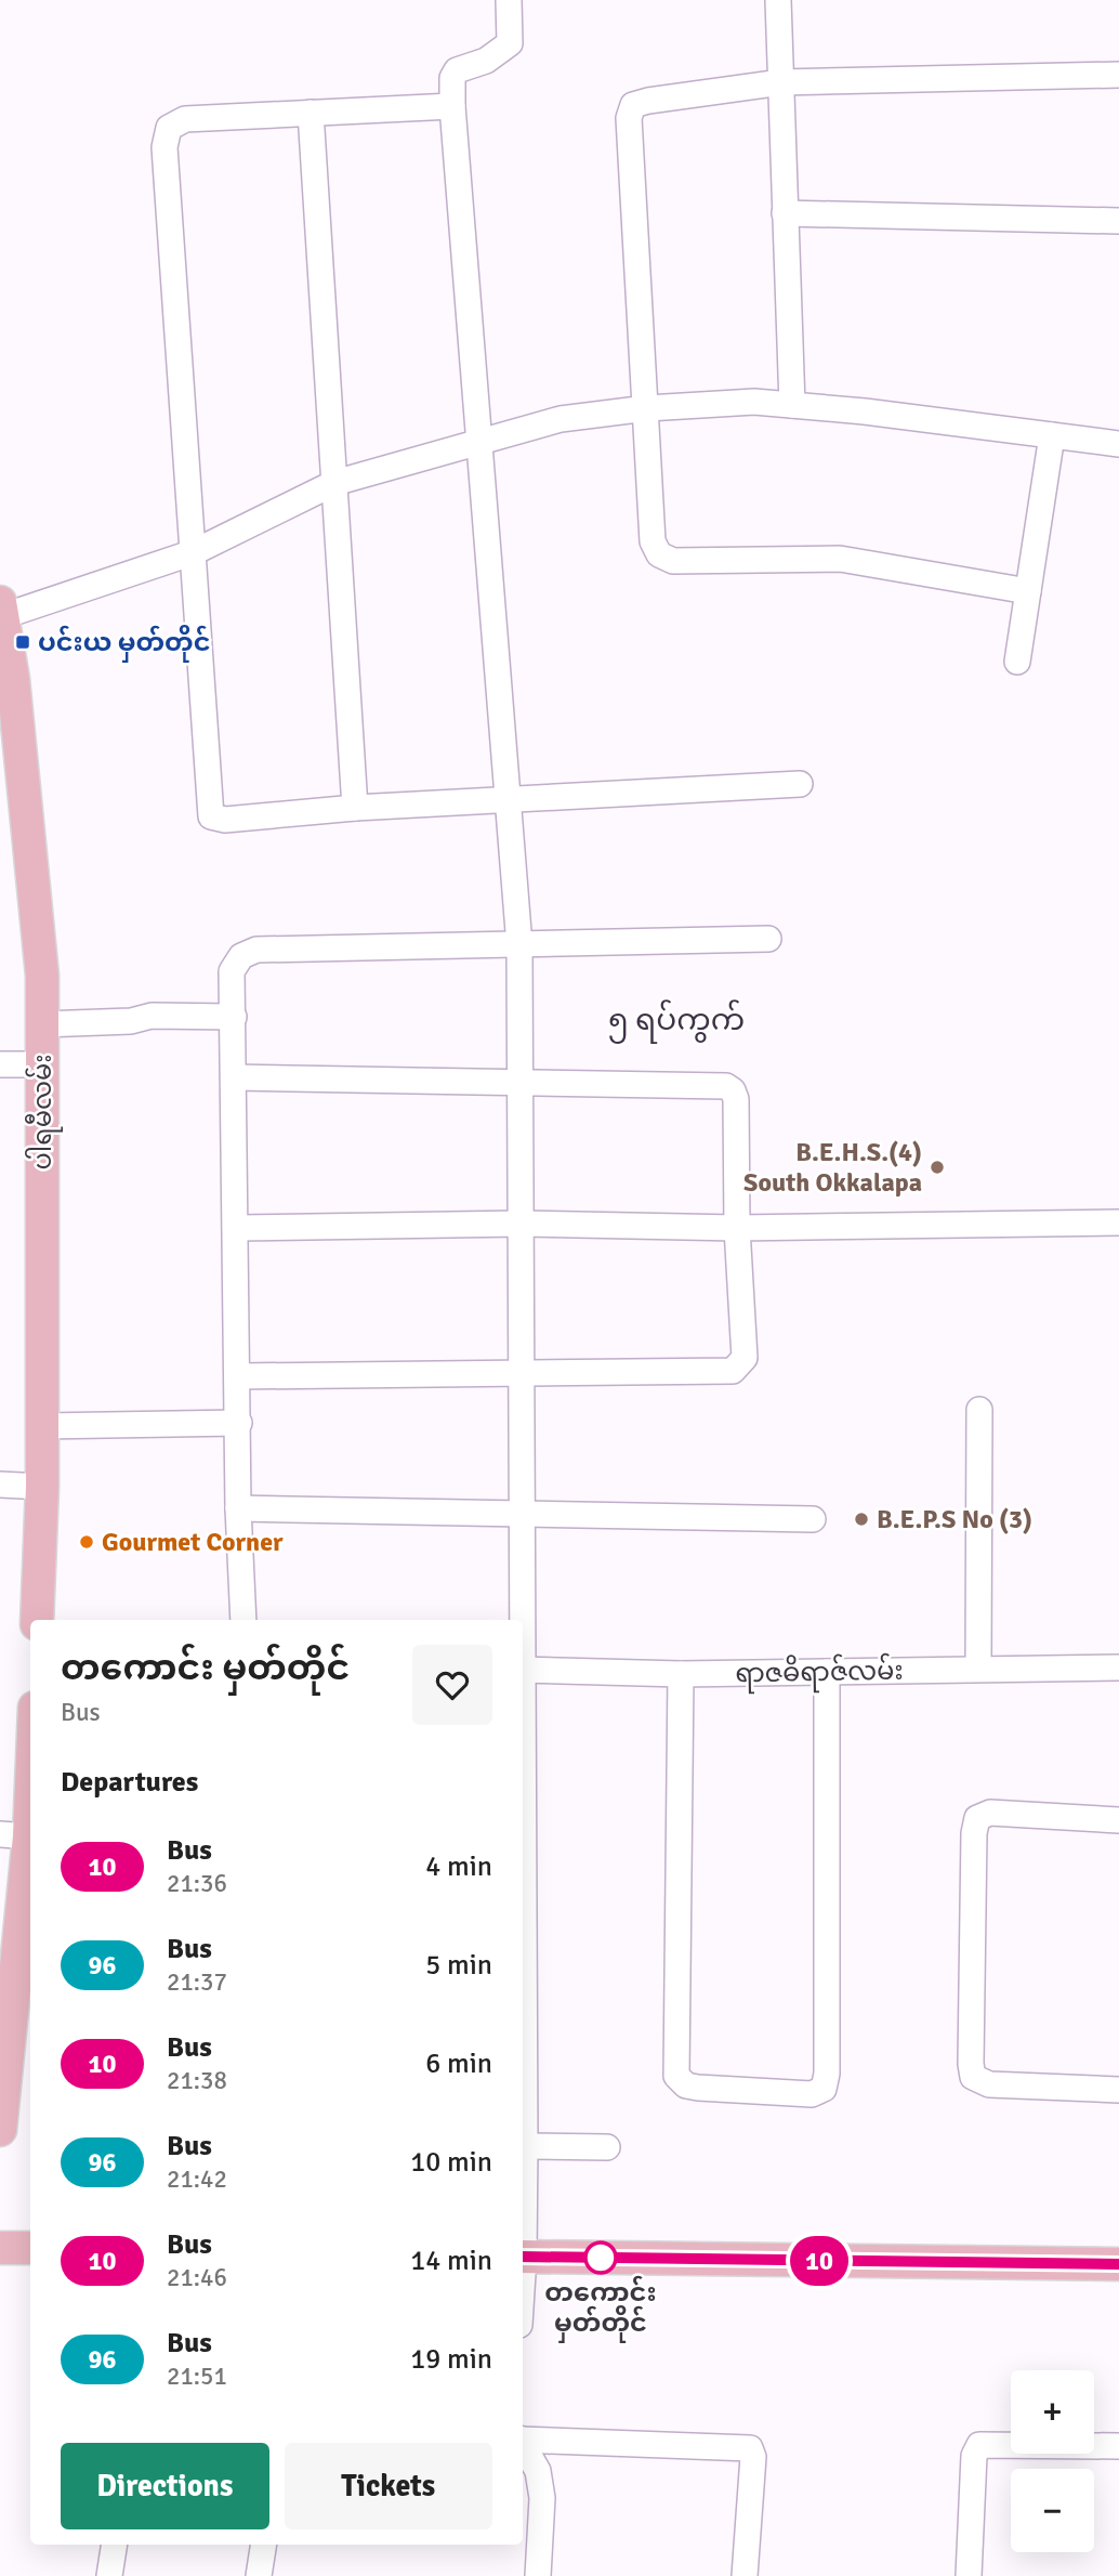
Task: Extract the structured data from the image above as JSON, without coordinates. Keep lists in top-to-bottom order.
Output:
{
  "streets": {
    "main road": ["ပါရမီလမ်း"],
    "street": ["ရာဇဓိရာဇ်လမ်း"]
  },
  "districts": ["၅ ရပ်ကွက်"],
  "places": {
    "transit": ["ပင်းယ မှတ်တိုင်"],
    "other": [
      "B.E.H.S.(4) South Okkalapa",
      "B.E.P.S No (3)",
      "Gourmet Corner",
      "တကောင်း မှတ်တိုင်"
    ]
  },
  "lines": ["bus line 10"],
  "page": {
    "on_map": "10",
    "heading": [
      ["တကောင်း မှတ်တိုင်", "Bus"],
      "Departures"
    ],
    "list": [
      {
        "mark": "10",
        "name": "Bus",
        "note": "21:36",
        "value": "4 min"
      },
      {
        "mark": "96",
        "name": "Bus",
        "note": "21:37",
        "value": "5 min"
      },
      {
        "mark": "10",
        "name": "Bus",
        "note": "21:38",
        "value": "6 min"
      },
      {
        "mark": "96",
        "name": "Bus",
        "note": "21:42",
        "value": "10 min"
      },
      {
        "mark": "10",
        "name": "Bus",
        "note": "21:46",
        "value": "14 min"
      },
      {
        "mark": "96",
        "name": "Bus",
        "note": "21:51",
        "value": "19 min"
      }
    ],
    "map_buttons": ["+", "−"],
    "buttons": ["Directions", "Tickets"]
  }
}
